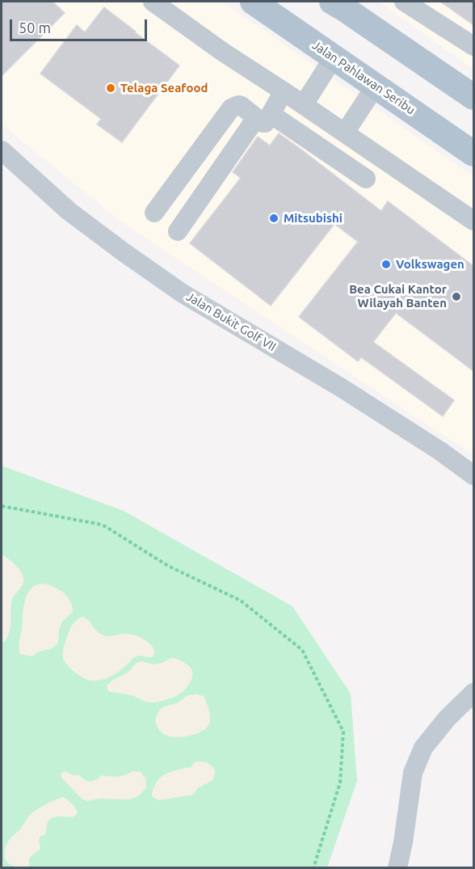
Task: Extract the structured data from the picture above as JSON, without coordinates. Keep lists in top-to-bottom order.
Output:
{
  "streets": {
    "main road": ["Jalan Pahlawan Seribu"],
    "street": ["Jalan Bukit Golf VII"]
  },
  "places": [
    "Telaga Seafood",
    "Mitsubishi",
    "Volkswagen",
    "Bea Cukai Kantor Wilayah Banten"
  ],
  "scale_bar": "50 m"
}
